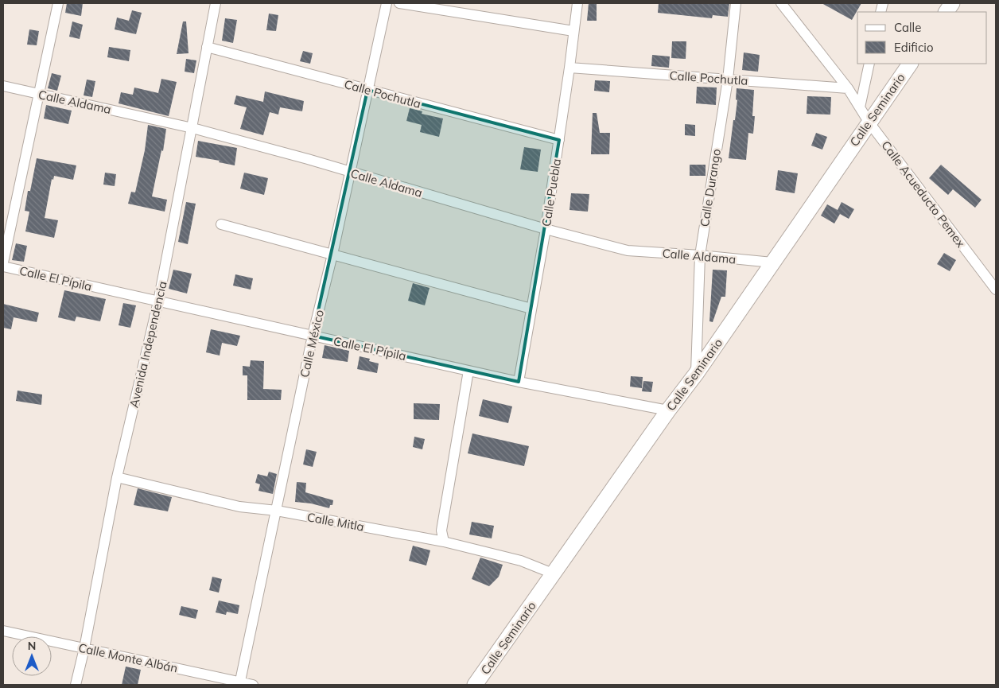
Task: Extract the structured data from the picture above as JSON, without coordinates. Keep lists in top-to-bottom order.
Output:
{
  "streets": {
    "street": [
      "Calle Pochutla",
      "Calle Aldama",
      "Calle Seminario",
      "Calle Durango",
      "Calle Puebla",
      "Calle Acueducto Pemex",
      "Calle El Pípila",
      "Calle México",
      "Avenida Independencia",
      "Calle Mitla",
      "Calle Monte Albán"
    ]
  },
  "crossings": [
    ["Calle Pochutla", "Calle Durango"],
    ["Calle Pochutla", "Calle Puebla"],
    ["Calle Pochutla", "Calle Acueducto Pemex"],
    ["Calle Pochutla", "Calle México"],
    ["Calle Pochutla", "Avenida Independencia"],
    ["Calle Aldama", "Calle Seminario"],
    ["Calle Aldama", "Calle Durango"],
    ["Calle Aldama", "Calle Puebla"],
    ["Calle Aldama", "Calle México"],
    ["Calle Aldama", "Avenida Independencia"],
    ["Calle Seminario", "Calle Durango"],
    ["Calle Seminario", "Calle Acueducto Pemex"],
    ["Calle Seminario", "Calle El Pípila"],
    ["Calle Seminario", "Calle Mitla"],
    ["Calle Puebla", "Calle El Pípila"],
    ["Calle El Pípila", "Calle México"],
    ["Calle El Pípila", "Avenida Independencia"],
    ["Calle México", "Calle Mitla"],
    ["Calle México", "Calle Monte Albán"],
    ["Avenida Independencia", "Calle Mitla"],
    ["Avenida Independencia", "Calle Monte Albán"]
  ],
  "legend": ["Calle", "Edificio"],
  "north": "top"
}
